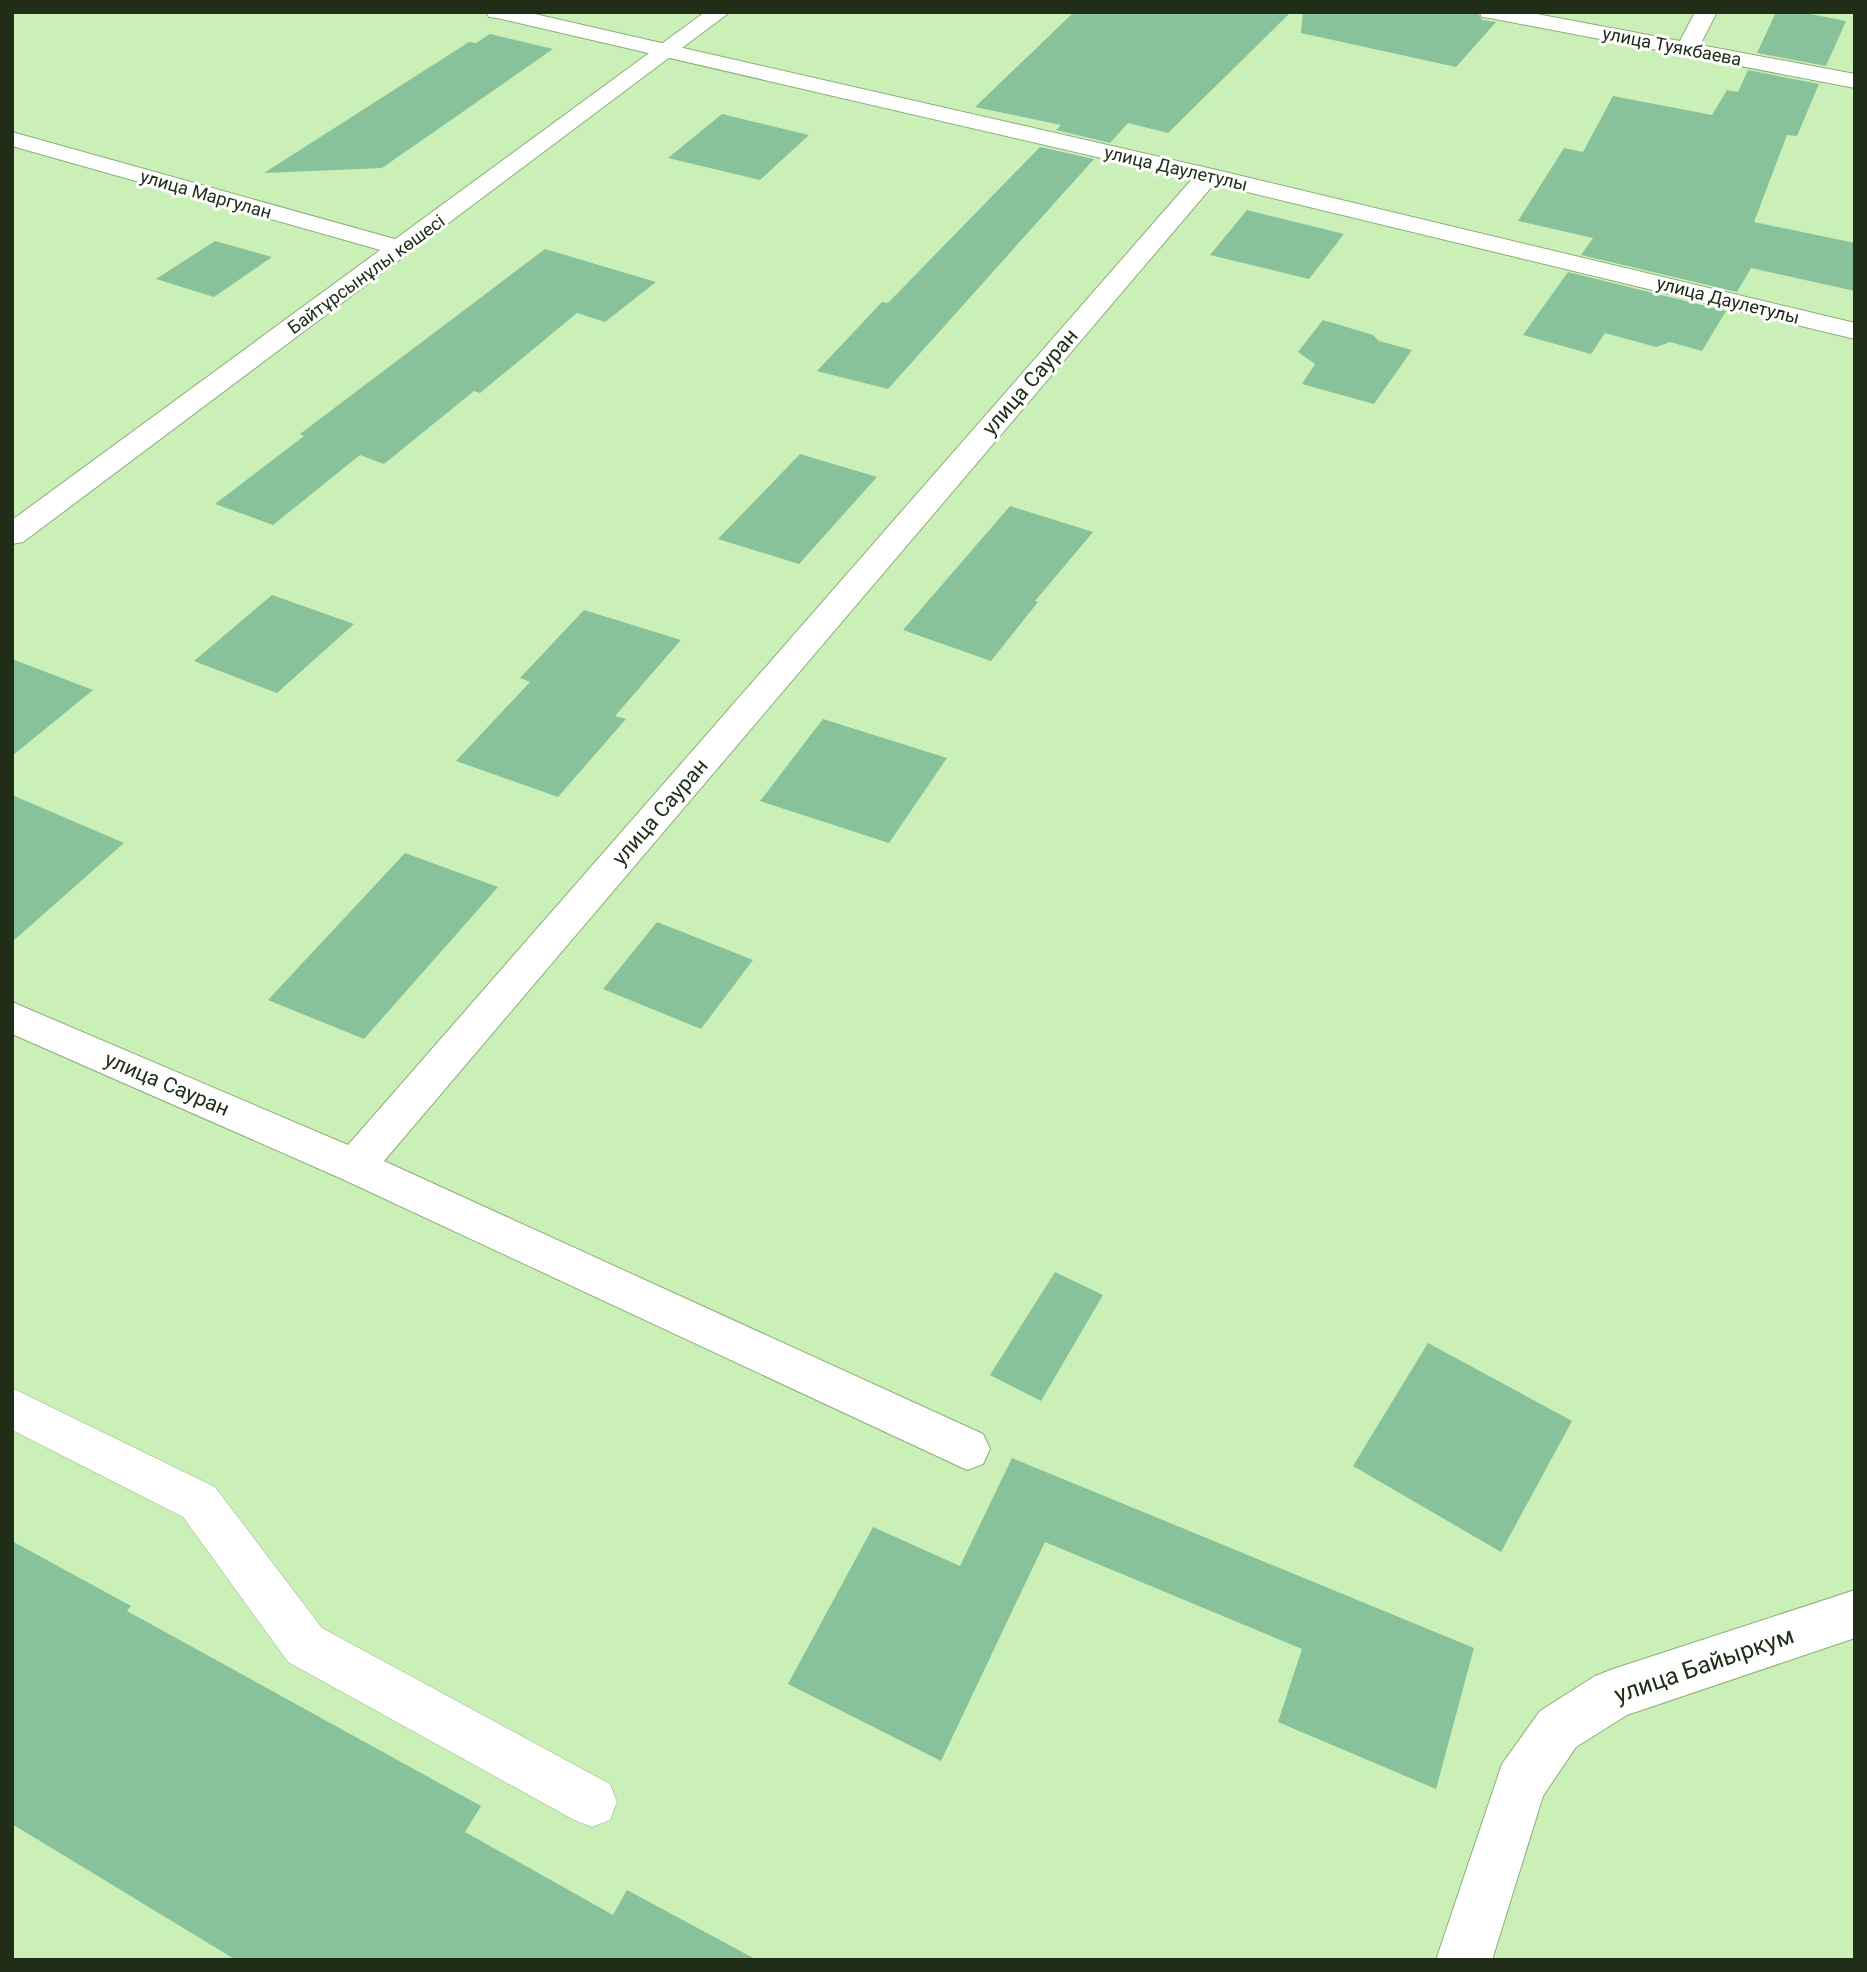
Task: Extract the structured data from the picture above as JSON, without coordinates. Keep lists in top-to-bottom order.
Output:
{
  "streets": {
    "street": [
      "улица Туякбаева",
      "улица Даулетулы",
      "улица Маргулан",
      "Байтұрсынұлы көшесі",
      "улица Сауран",
      "улица Байыркум"
    ]
  },
  "crossings": [
    ["улица Даулетулы", "Байтұрсынұлы көшесі"],
    ["улица Даулетулы", "улица Сауран"],
    ["улица Маргулан", "Байтұрсынұлы көшесі"]
  ]
}
